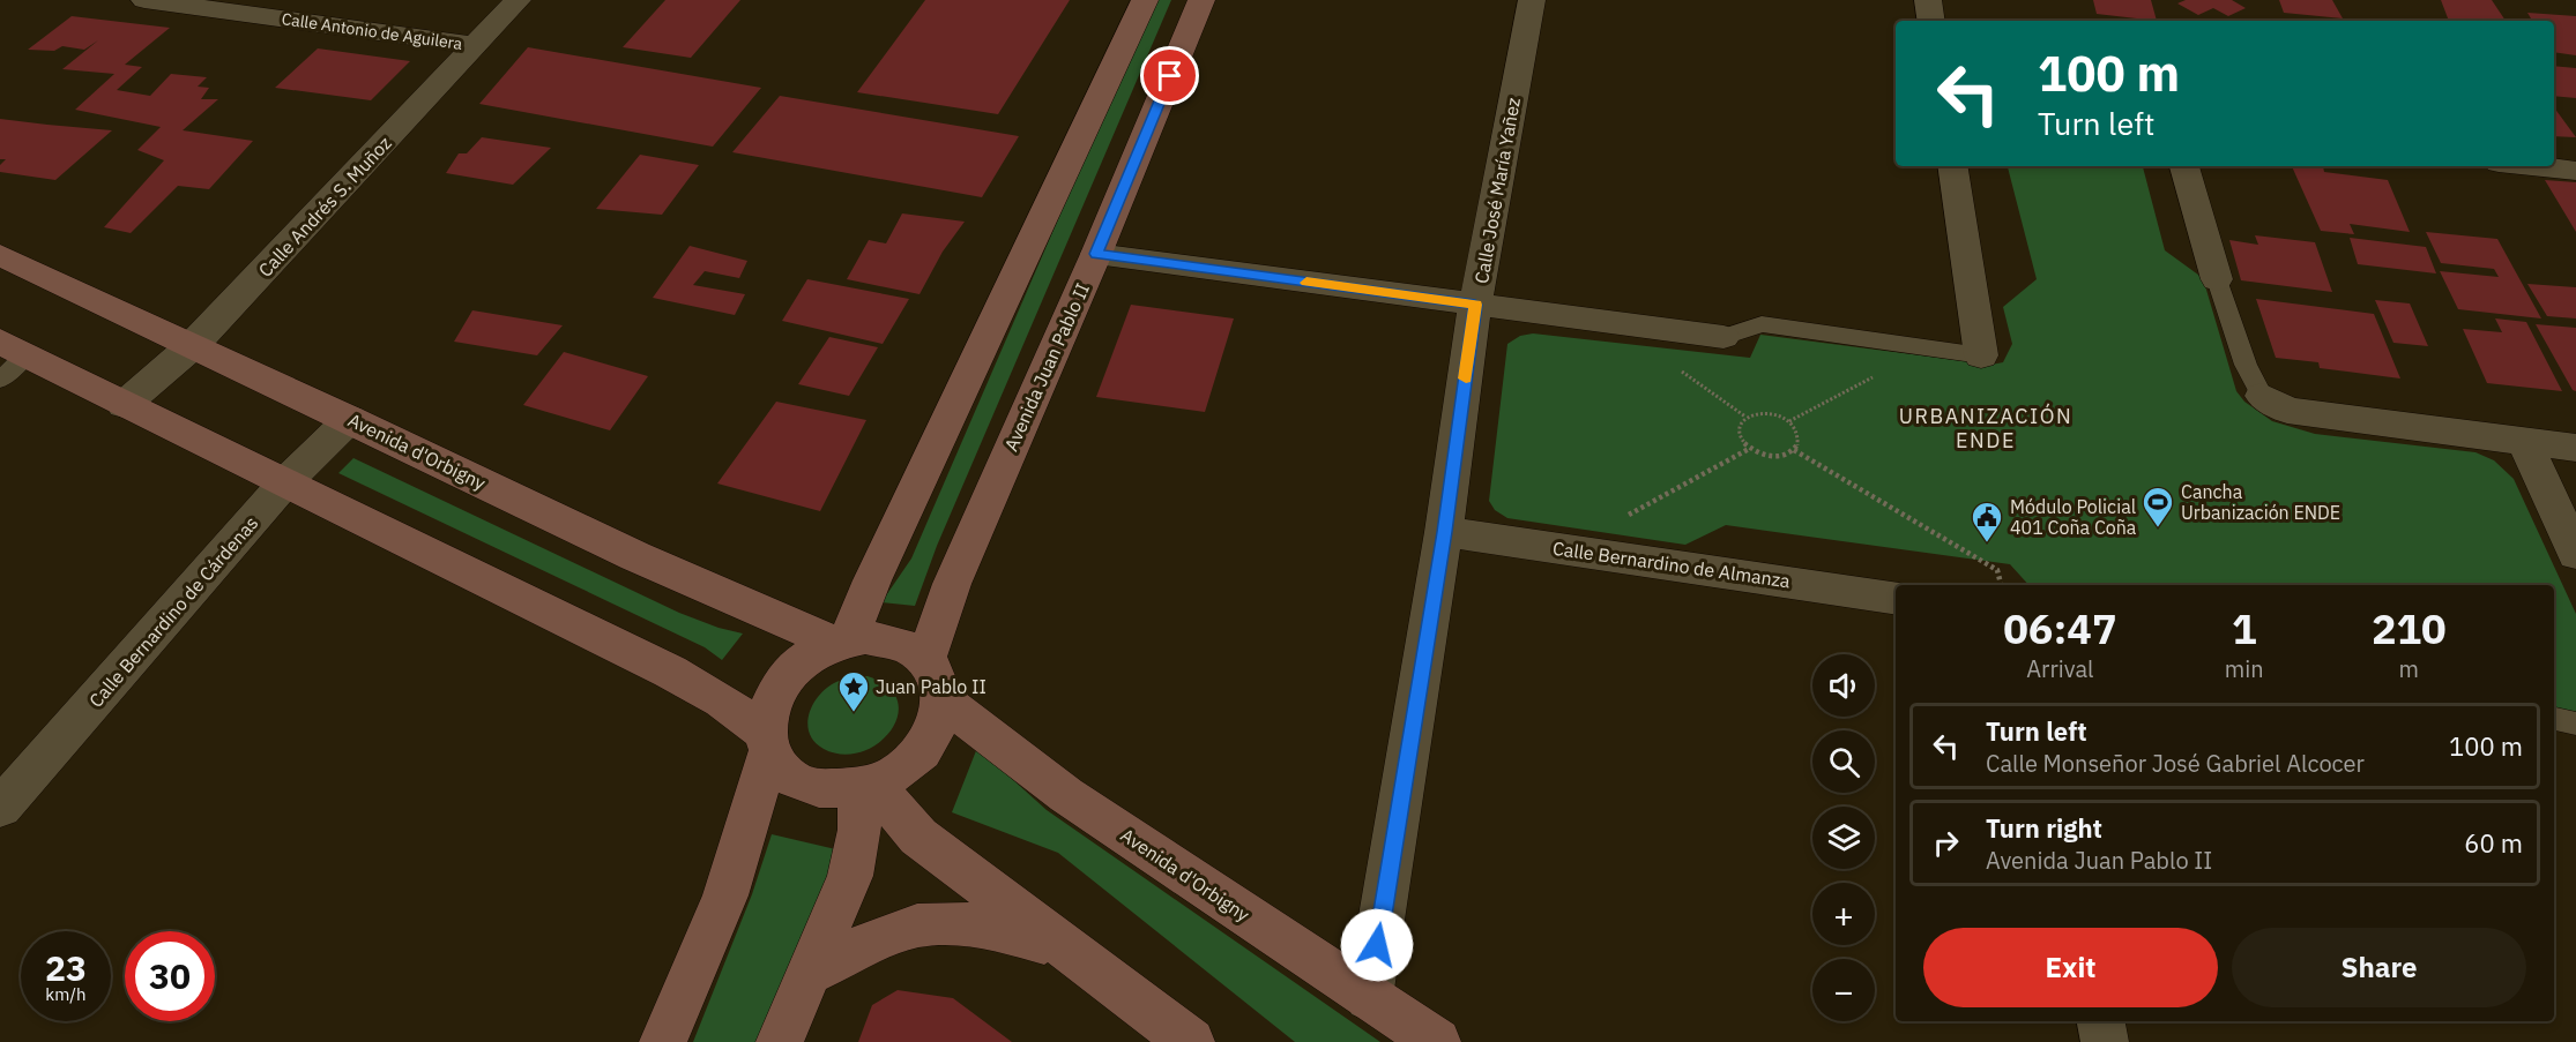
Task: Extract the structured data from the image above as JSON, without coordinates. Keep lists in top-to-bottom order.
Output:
{
  "streets": {
    "main road": ["Avenida Juan Pablo II", "Avenida d'Orbigny"],
    "street": [
      "Calle Antonio de Aguilera",
      "Calle José María Yañez",
      "Calle Andrés S. Muñoz",
      "Calle Bernardino de Almanza",
      "Calle Bernardino de Cárdenas"
    ]
  },
  "crossings": [
    ["Calle Antonio de Aguilera", "Calle Andrés S. Muñoz"],
    ["Calle José María Yañez", "Avenida d'Orbigny"],
    ["Calle José María Yañez", "Calle Bernardino de Almanza"],
    ["Calle Andrés S. Muñoz", "Avenida d'Orbigny"],
    ["Avenida Juan Pablo II", "Avenida d'Orbigny"],
    ["Avenida d'Orbigny", "Calle Bernardino de Cárdenas"]
  ],
  "districts": ["URBANIZACIÓN ENDE"],
  "places": {
    "sports": ["Cancha Urbanización ENDE"],
    "public building": ["Módulo Policial 401 Coña Coña"],
    "place": ["Juan Pablo II"]
  },
  "page": {
    "turn": ["100 m", "Turn left"],
    "eta": [
      "06:47",
      "Arrival",
      "1",
      "min",
      "210",
      "m"
    ],
    "map_buttons": ["+", "−"],
    "list": [
      {
        "name": "Turn left",
        "note": "Calle Monseñor José Gabriel Alcocer",
        "value": "100 m"
      },
      {
        "name": "Turn right",
        "note": "Avenida Juan Pablo II",
        "value": "60 m"
      }
    ],
    "buttons": ["Exit", "Share"],
    "speed": "23 km/h",
    "limit": "30"
  }
}
